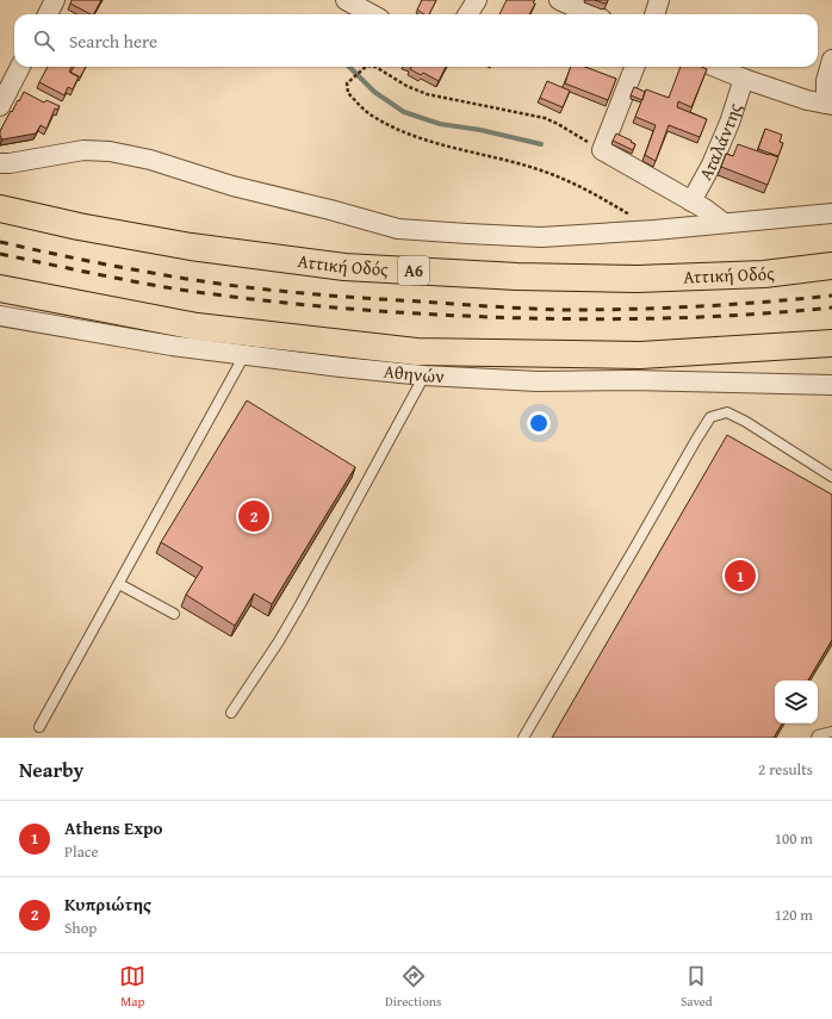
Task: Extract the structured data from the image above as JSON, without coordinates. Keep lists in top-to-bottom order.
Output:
{
  "streets": {
    "highway": ["Αττική Οδός", "Α6"],
    "street": ["Αταλάντης", "Αθηνών"]
  },
  "page": {
    "search": "Search here",
    "pins": ["2", "1"],
    "heading": ["Nearby", "2 results"],
    "list": [
      {
        "mark": "1",
        "name": "Athens Expo",
        "note": "Place",
        "value": "100 m"
      },
      {
        "mark": "2",
        "name": "Κυπριώτης",
        "note": "Shop",
        "value": "120 m"
      }
    ],
    "nav": ["Map", "Directions", "Saved"]
  }
}
